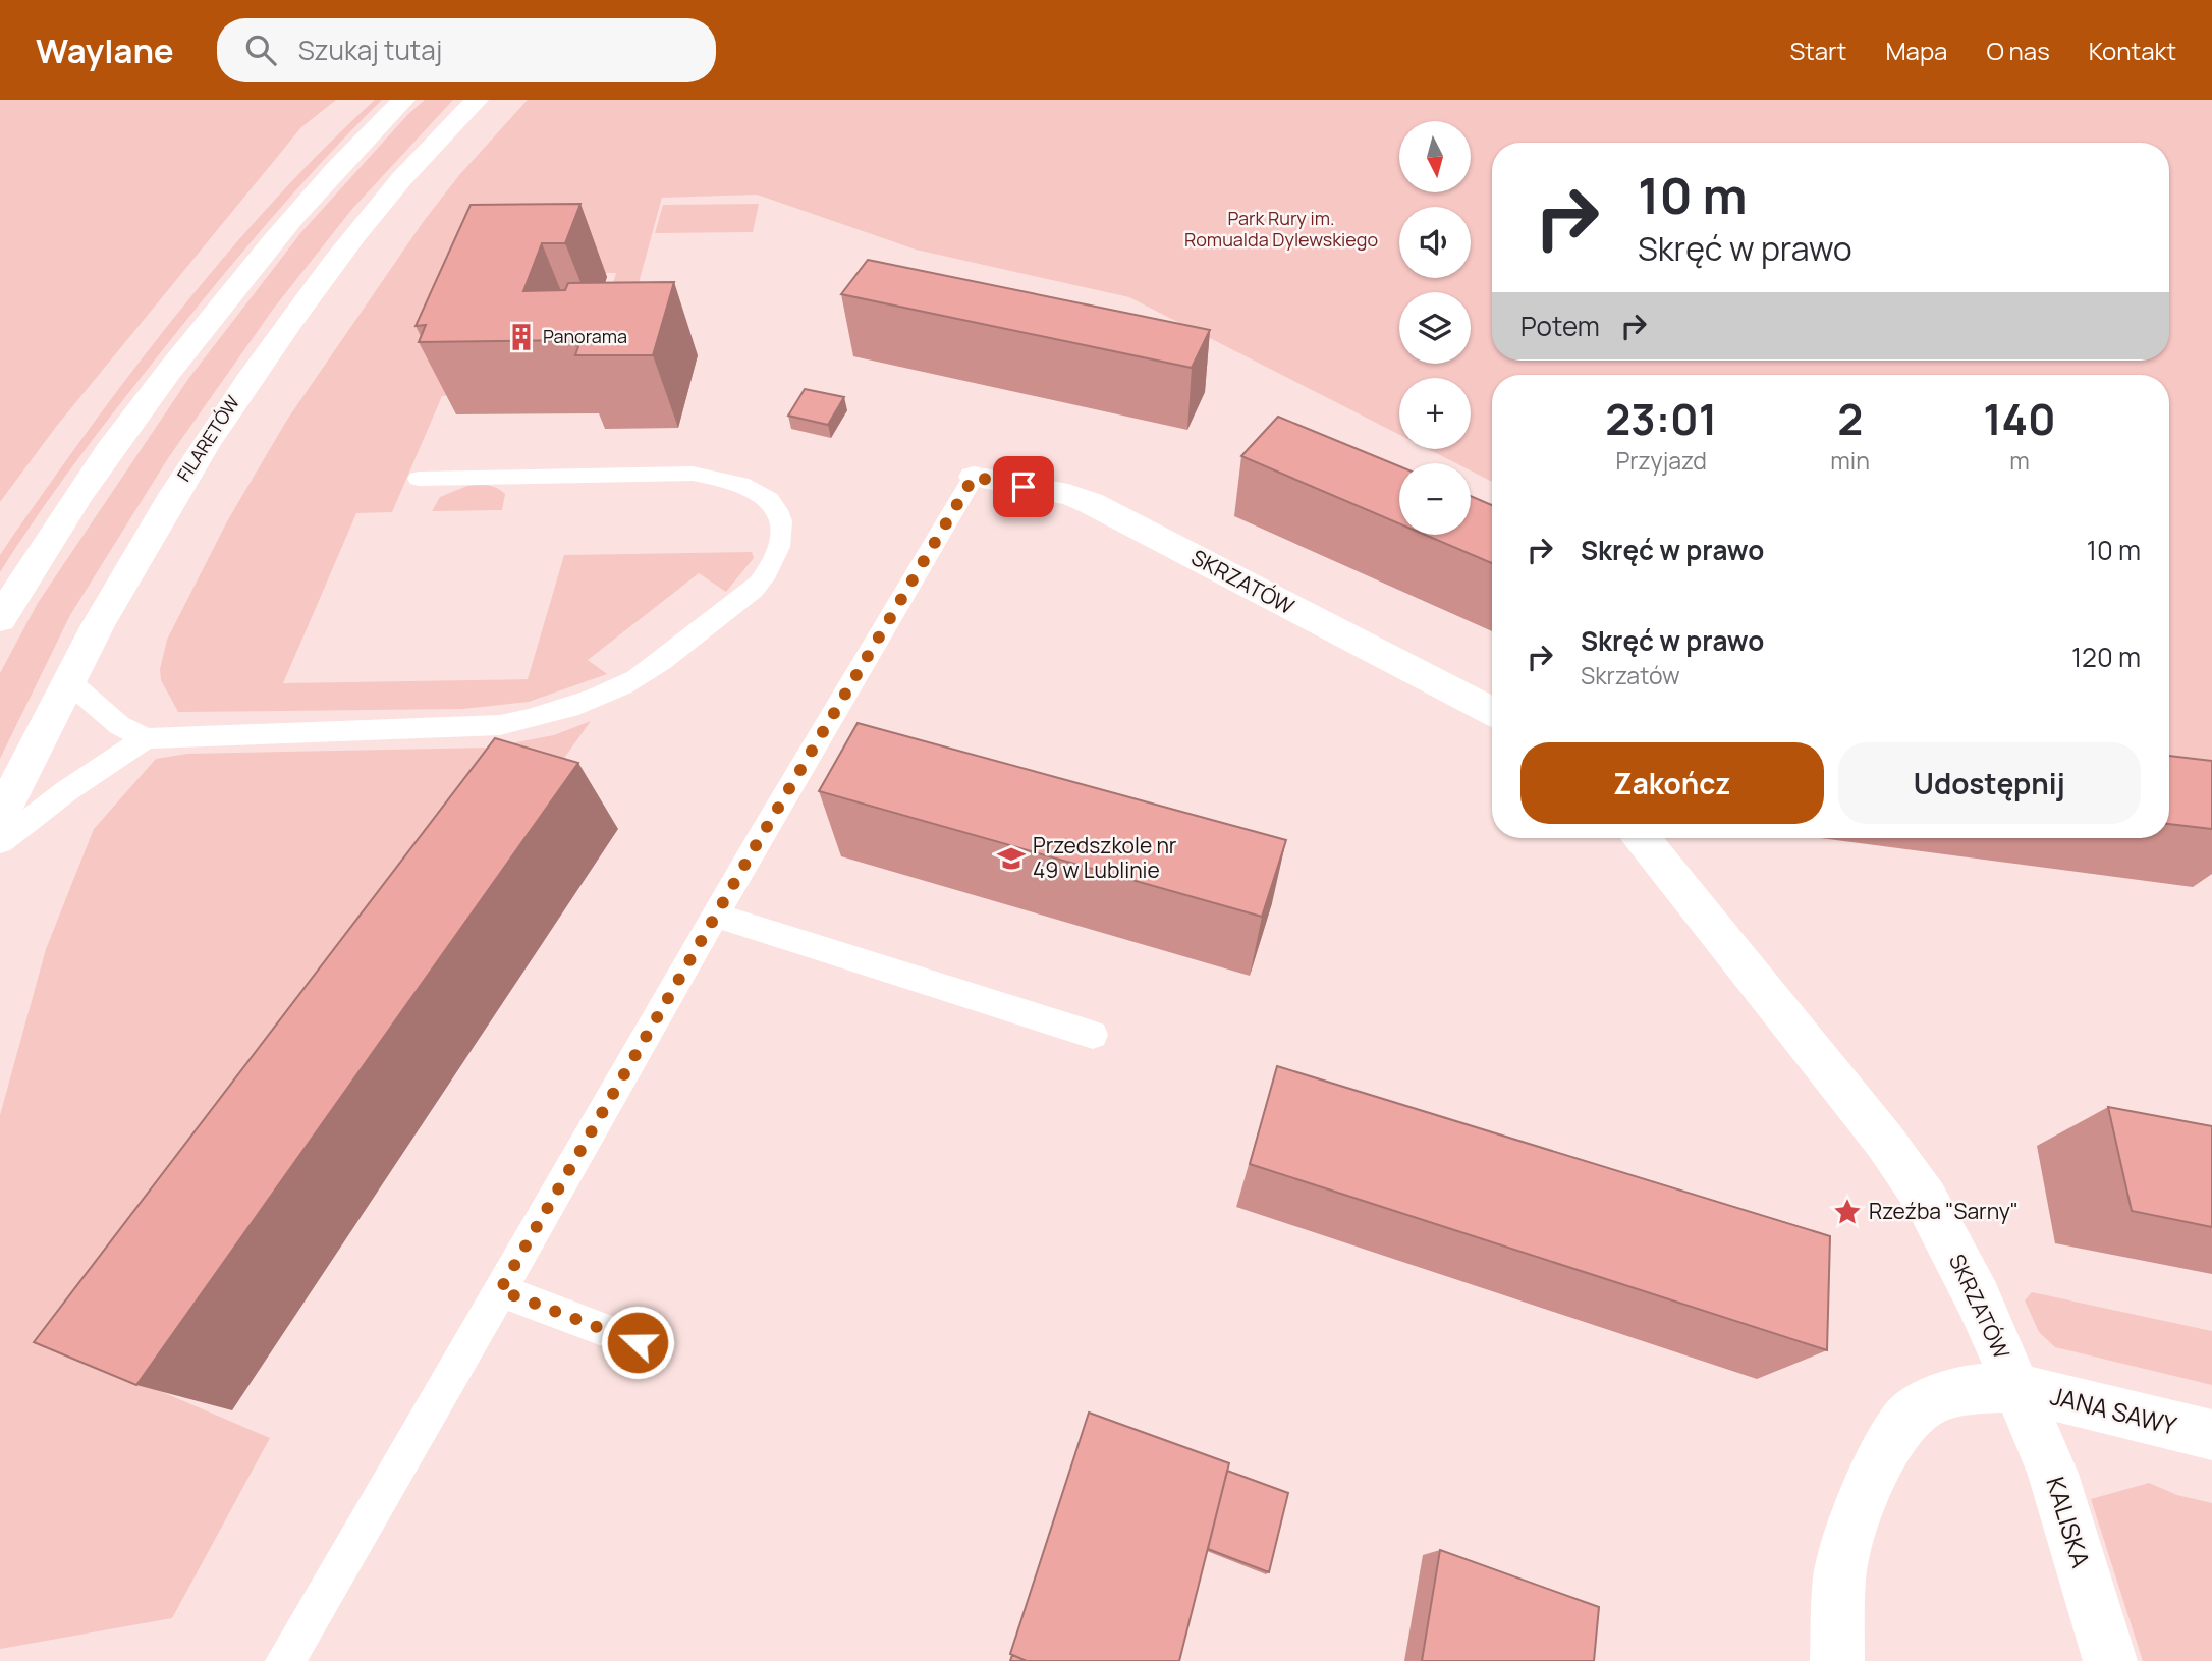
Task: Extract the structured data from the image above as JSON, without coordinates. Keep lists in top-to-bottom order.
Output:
{
  "streets": {
    "main road": [
      "FILARETÓW",
      "SKRZATÓW",
      "JANA SAWY",
      "KALISKA"
    ]
  },
  "crossings": [
    ["SKRZATÓW", "JANA SAWY"],
    ["SKRZATÓW", "KALISKA"],
    ["JANA SAWY", "KALISKA"]
  ],
  "parks": ["Park Rury im. Romualda Dylewskiego"],
  "places": {
    "building": ["Panorama"],
    "school or university": ["Przedszkole nr 49 w Lublinie"],
    "place": ["Rzeźba \"Sarny\""]
  },
  "north": "bottom",
  "page": {
    "header": "Waylane",
    "search": "Szukaj tutaj",
    "nav": [
      "Start",
      "Mapa",
      "O nas",
      "Kontakt"
    ],
    "map_buttons": ["+", "−"],
    "turn": ["10 m", "Skręć w prawo"],
    "then": "Potem",
    "eta": [
      "23:01",
      "Przyjazd",
      "2",
      "min",
      "140",
      "m"
    ],
    "list": [
      {
        "name": "Skręć w prawo",
        "value": "10 m"
      },
      {
        "name": "Skręć w prawo",
        "note": "Skrzatów",
        "value": "120 m"
      }
    ],
    "buttons": ["Zakończ", "Udostępnij"]
  }
}
